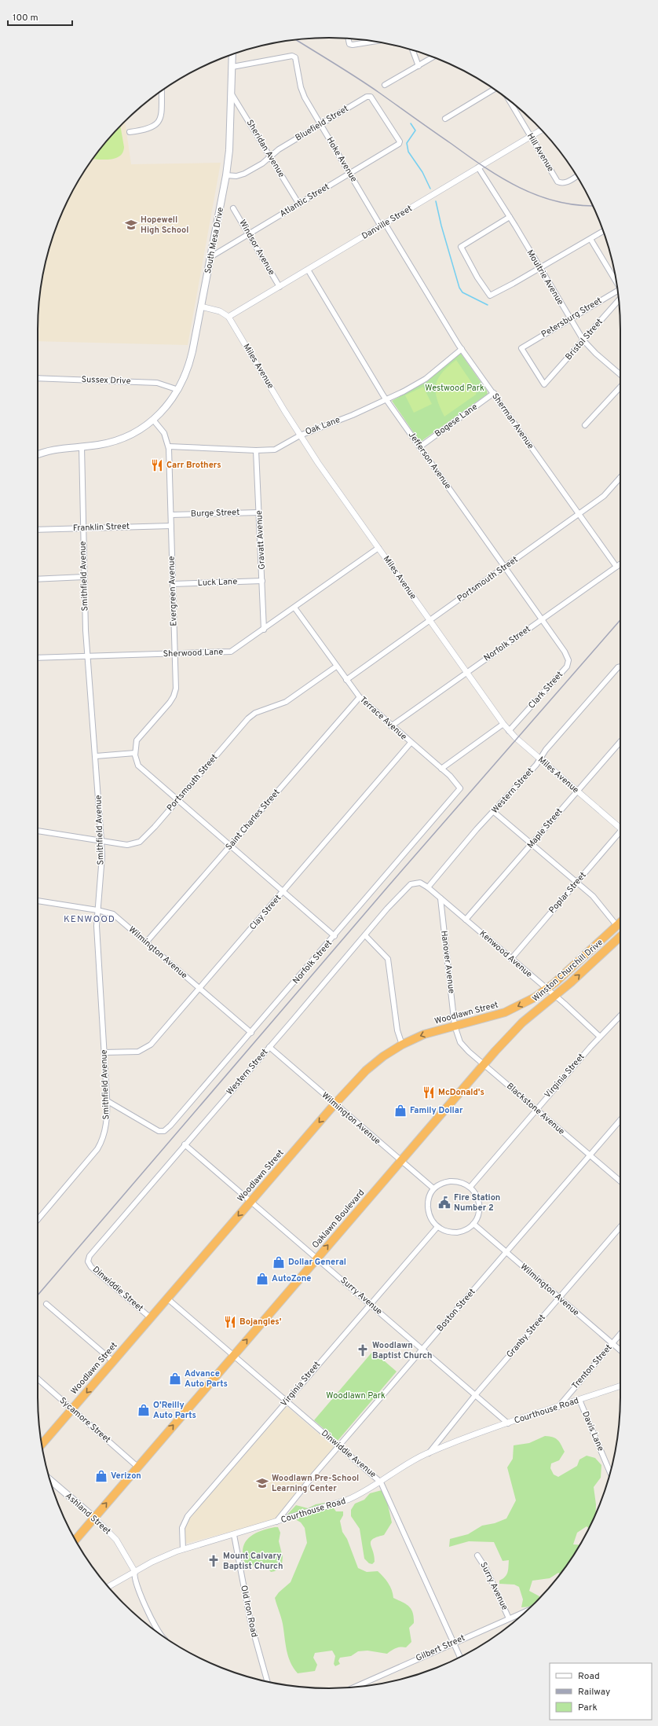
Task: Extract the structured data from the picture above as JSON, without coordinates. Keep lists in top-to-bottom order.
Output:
{
  "streets": {
    "highway": ["Winston Churchill Drive", "Woodlawn Street", "Oaklawn Boulevard"],
    "main road": ["South Mesa Drive", "Ashland Street"],
    "street": [
      "Bluefield Street",
      "Sheridan Avenue",
      "Hill Avenue",
      "Hoke Avenue",
      "Atlantic Street",
      "Danville Street",
      "Windsor Avenue",
      "Moultrie Avenue",
      "Petersburg Street",
      "Bristol Street",
      "Miles Avenue",
      "Sussex Drive",
      "Bogese Lane",
      "Sherman Avenue",
      "Oak Lane",
      "Jefferson Avenue",
      "Burge Street",
      "Franklin Street",
      "Gravatt Avenue",
      "Smithfield Avenue",
      "Portsmouth Street",
      "Luck Lane",
      "Evergreen Avenue",
      "Norfolk Street",
      "Sherwood Lane",
      "Clark Street",
      "Terrace Avenue",
      "Western Street",
      "Saint Charles Street",
      "Maple Street",
      "Poplar Street",
      "Clay Street",
      "Wilmington Avenue",
      "Kenwood Avenue",
      "Hanover Avenue",
      "Virginia Street",
      "Blackstone Avenue",
      "Dinwiddie Street",
      "Surry Avenue",
      "Boston Street",
      "Granby Street",
      "Trenton Street",
      "Courthouse Road",
      "Sycamore Street",
      "Davis Lane",
      "Dinwiddie Avenue",
      "Old Iron Road",
      "Gilbert Street"
    ]
  },
  "crossings": [
    ["Bluefield Street", "Sheridan Avenue"],
    ["Bluefield Street", "Hoke Avenue"],
    ["Bluefield Street", "Atlantic Street"],
    ["Bluefield Street", "South Mesa Drive"],
    ["Sheridan Avenue", "Atlantic Street"],
    ["Sheridan Avenue", "South Mesa Drive"],
    ["Hill Avenue", "Danville Street"],
    ["Hoke Avenue", "Atlantic Street"],
    ["Hoke Avenue", "Danville Street"],
    ["Hoke Avenue", "South Mesa Drive"],
    ["Hoke Avenue", "Sherman Avenue"],
    ["Atlantic Street", "South Mesa Drive"],
    ["Atlantic Street", "Windsor Avenue"],
    ["Danville Street", "Windsor Avenue"],
    ["Danville Street", "Moultrie Avenue"],
    ["Danville Street", "Miles Avenue"],
    ["Danville Street", "Sherman Avenue"],
    ["Danville Street", "Jefferson Avenue"],
    ["South Mesa Drive", "Sussex Drive"],
    ["South Mesa Drive", "Smithfield Avenue"],
    ["South Mesa Drive", "Evergreen Avenue"],
    ["Moultrie Avenue", "Petersburg Street"],
    ["Moultrie Avenue", "Bristol Street"],
    ["Petersburg Street", "Bristol Street"],
    ["Miles Avenue", "Oak Lane"],
    ["Miles Avenue", "Portsmouth Street"],
    ["Miles Avenue", "Norfolk Street"],
    ["Miles Avenue", "Sherwood Lane"],
    ["Miles Avenue", "Clark Street"],
    ["Miles Avenue", "Western Street"],
    ["Miles Avenue", "Maple Street"],
    ["Bogese Lane", "Sherman Avenue"],
    ["Bogese Lane", "Jefferson Avenue"],
    ["Sherman Avenue", "Oak Lane"],
    ["Sherman Avenue", "Portsmouth Street"],
    ["Sherman Avenue", "Norfolk Street"],
    ["Oak Lane", "Jefferson Avenue"],
    ["Oak Lane", "Gravatt Avenue"],
    ["Oak Lane", "Evergreen Avenue"],
    ["Jefferson Avenue", "Portsmouth Street"],
    ["Jefferson Avenue", "Norfolk Street"],
    ["Jefferson Avenue", "Clark Street"],
    ["Burge Street", "Gravatt Avenue"],
    ["Burge Street", "Evergreen Avenue"],
    ["Franklin Street", "Smithfield Avenue"],
    ["Franklin Street", "Evergreen Avenue"],
    ["Gravatt Avenue", "Luck Lane"],
    ["Gravatt Avenue", "Sherwood Lane"],
    ["Smithfield Avenue", "Portsmouth Street"],
    ["Smithfield Avenue", "Norfolk Street"],
    ["Smithfield Avenue", "Sherwood Lane"],
    ["Smithfield Avenue", "Clay Street"],
    ["Smithfield Avenue", "Wilmington Avenue"],
    ["Portsmouth Street", "Terrace Avenue"],
    ["Luck Lane", "Evergreen Avenue"],
    ["Evergreen Avenue", "Sherwood Lane"],
    ["Norfolk Street", "Terrace Avenue"],
    ["Norfolk Street", "Wilmington Avenue"],
    ["Sherwood Lane", "Terrace Avenue"],
    ["Terrace Avenue", "Saint Charles Street"],
    ["Terrace Avenue", "Clay Street"],
    ["Western Street", "Wilmington Avenue"],
    ["Western Street", "Kenwood Avenue"],
    ["Western Street", "Dinwiddie Street"],
    ["Western Street", "Surry Avenue"],
    ["Saint Charles Street", "Wilmington Avenue"],
    ["Maple Street", "Kenwood Avenue"],
    ["Poplar Street", "Kenwood Avenue"],
    ["Clay Street", "Wilmington Avenue"],
    ["Wilmington Avenue", "Woodlawn Street"],
    ["Wilmington Avenue", "Virginia Street"],
    ["Wilmington Avenue", "Oaklawn Boulevard"],
    ["Wilmington Avenue", "Boston Street"],
    ["Wilmington Avenue", "Granby Street"],
    ["Wilmington Avenue", "Trenton Street"],
    ["Kenwood Avenue", "Hanover Avenue"],
    ["Kenwood Avenue", "Winston Churchill Drive"],
    ["Kenwood Avenue", "Woodlawn Street"],
    ["Kenwood Avenue", "Virginia Street"],
    ["Hanover Avenue", "Woodlawn Street"],
    ["Hanover Avenue", "Blackstone Avenue"],
    ["Winston Churchill Drive", "Oaklawn Boulevard"],
    ["Woodlawn Street", "Blackstone Avenue"],
    ["Woodlawn Street", "Dinwiddie Street"],
    ["Woodlawn Street", "Surry Avenue"],
    ["Woodlawn Street", "Sycamore Street"],
    ["Woodlawn Street", "Dinwiddie Avenue"],
    ["Virginia Street", "Blackstone Avenue"],
    ["Virginia Street", "Surry Avenue"],
    ["Virginia Street", "Courthouse Road"],
    ["Virginia Street", "Dinwiddie Avenue"],
    ["Blackstone Avenue", "Oaklawn Boulevard"],
    ["Blackstone Avenue", "Boston Street"],
    ["Oaklawn Boulevard", "Surry Avenue"],
    ["Oaklawn Boulevard", "Sycamore Street"],
    ["Oaklawn Boulevard", "Dinwiddie Avenue"],
    ["Oaklawn Boulevard", "Ashland Street"],
    ["Surry Avenue", "Boston Street"],
    ["Surry Avenue", "Granby Street"],
    ["Surry Avenue", "Courthouse Road"],
    ["Surry Avenue", "Gilbert Street"],
    ["Boston Street", "Courthouse Road"],
    ["Boston Street", "Dinwiddie Avenue"],
    ["Granby Street", "Courthouse Road"],
    ["Trenton Street", "Courthouse Road"],
    ["Courthouse Road", "Davis Lane"],
    ["Courthouse Road", "Dinwiddie Avenue"],
    ["Courthouse Road", "Ashland Street"],
    ["Courthouse Road", "Old Iron Road"],
    ["Dinwiddie Avenue", "Gilbert Street"]
  ],
  "one_way": ["Woodlawn Street", "Oaklawn Boulevard"],
  "districts": ["KENWOOD"],
  "parks": ["Westwood Park", "Woodlawn Park"],
  "places": {
    "school or university": ["Hopewell High School", "Woodlawn Pre-School Learning Center"],
    "restaurant": ["Carr Brothers", "McDonald's", "Bojangles'"],
    "shop": [
      "Family Dollar",
      "Dollar General",
      "AutoZone",
      "Advance Auto Parts",
      "O'Reilly Auto Parts",
      "Verizon"
    ],
    "public building": ["Fire Station Number 2"],
    "church": ["Woodlawn Baptist Church", "Mount Calvary Baptist Church"]
  },
  "legend": ["Road", "Railway", "Park"],
  "scale_bar": "100 m"
}
